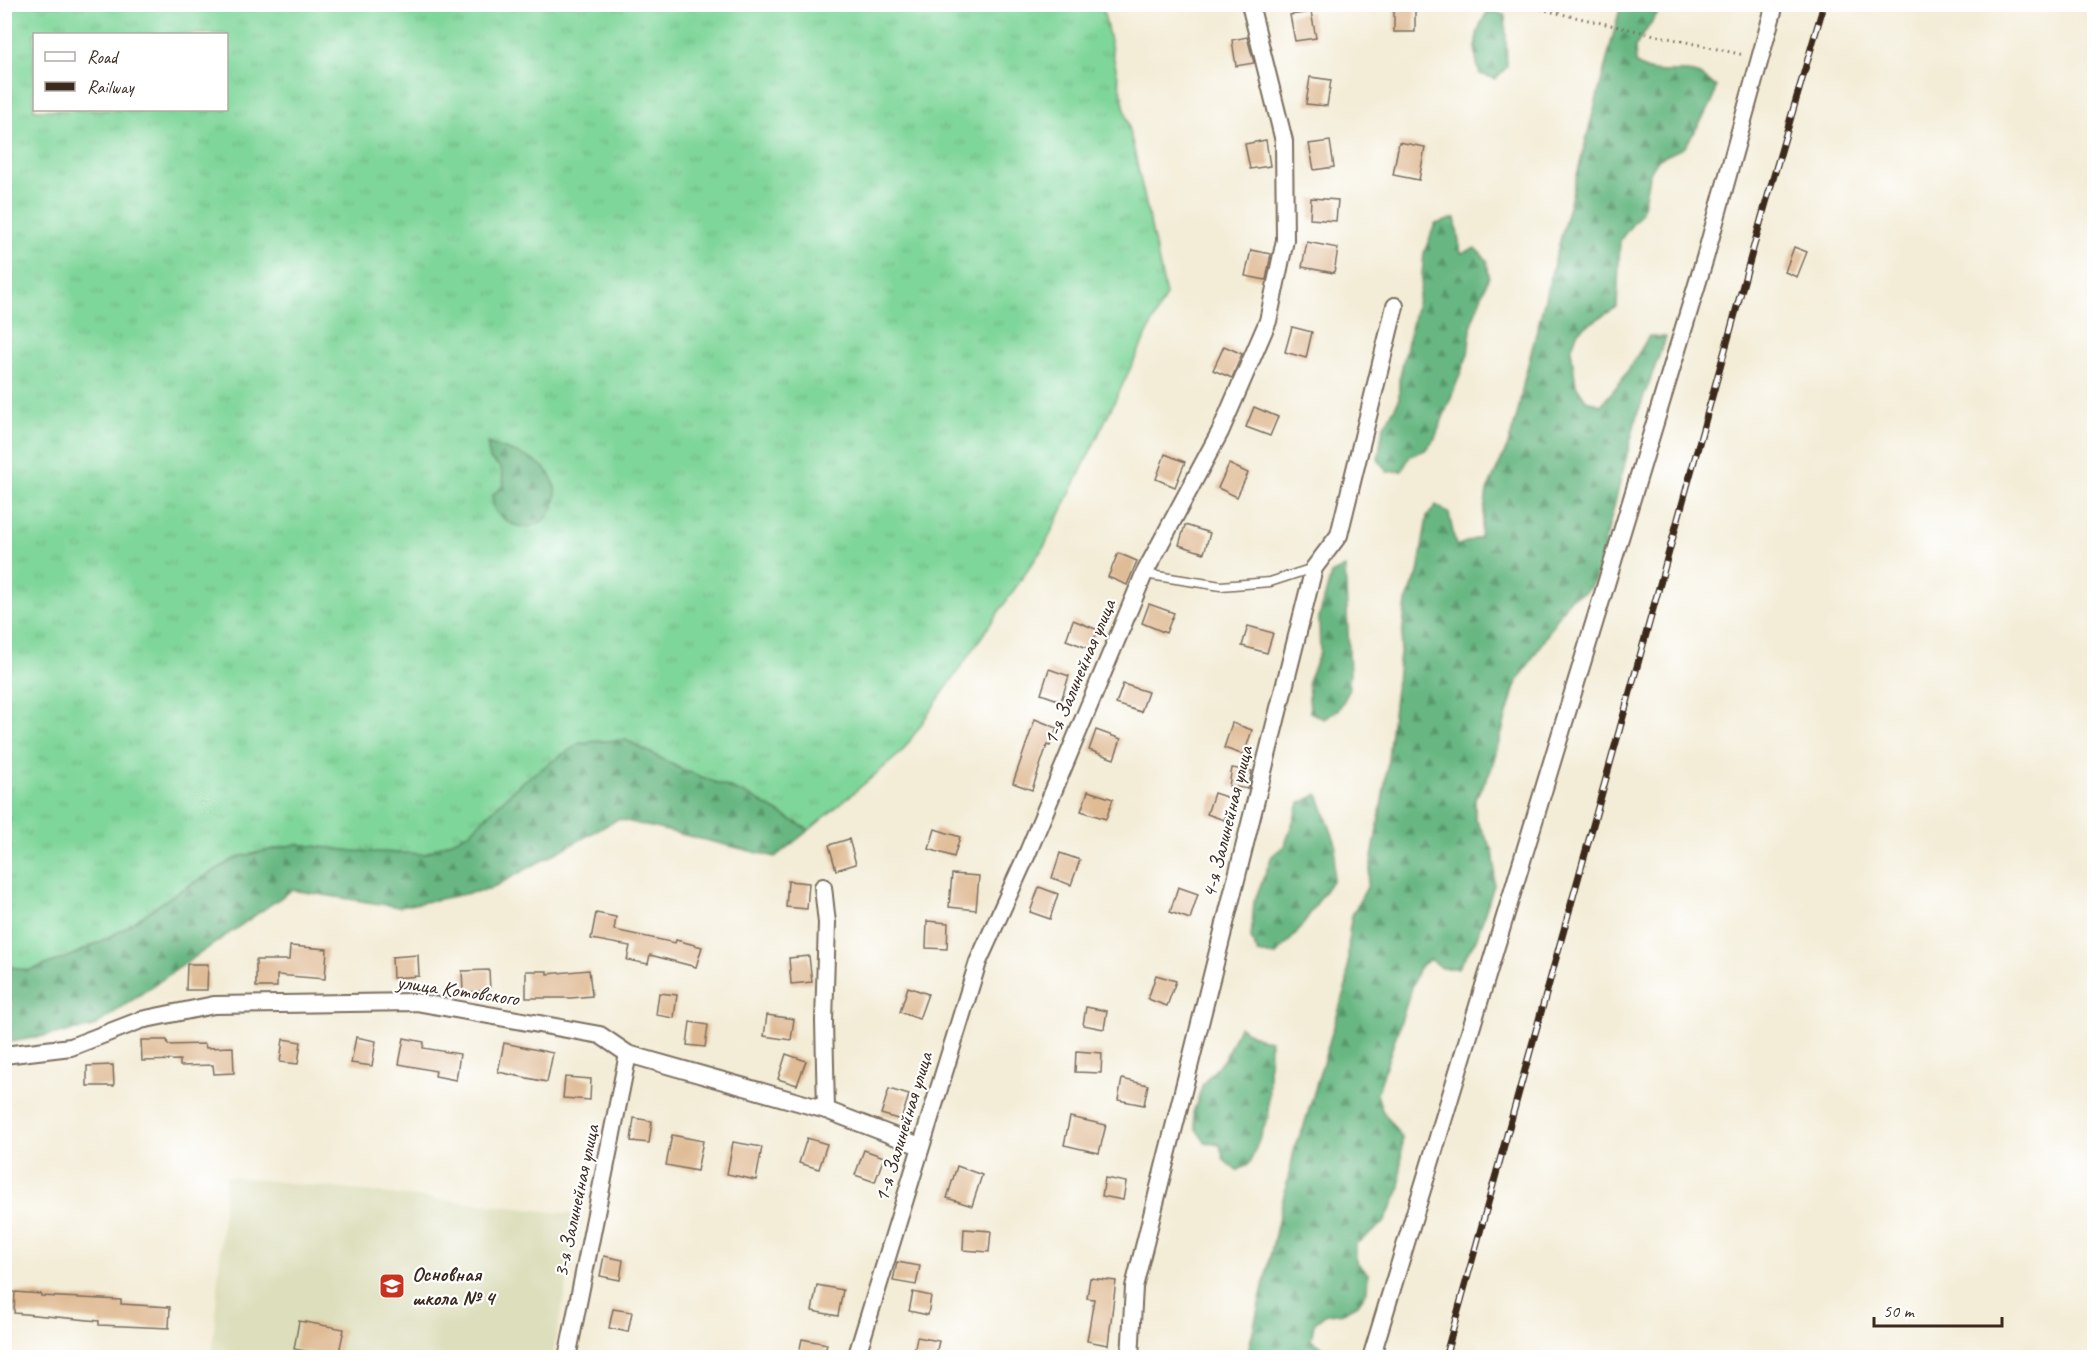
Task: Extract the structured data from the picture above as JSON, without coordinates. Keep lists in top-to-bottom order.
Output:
{
  "streets": {
    "street": [
      "1-я Залинейная улица",
      "4-я Залинейная улица",
      "улица Котовского",
      "3-я Залинейная улица"
    ]
  },
  "crossings": [
    ["1-я Залинейная улица", "улица Котовского"],
    ["улица Котовского", "3-я Залинейная улица"]
  ],
  "places": {
    "school or university": ["Основная школа № 4"]
  },
  "legend": ["Road", "Railway"],
  "scale_bar": "50 m"
}
